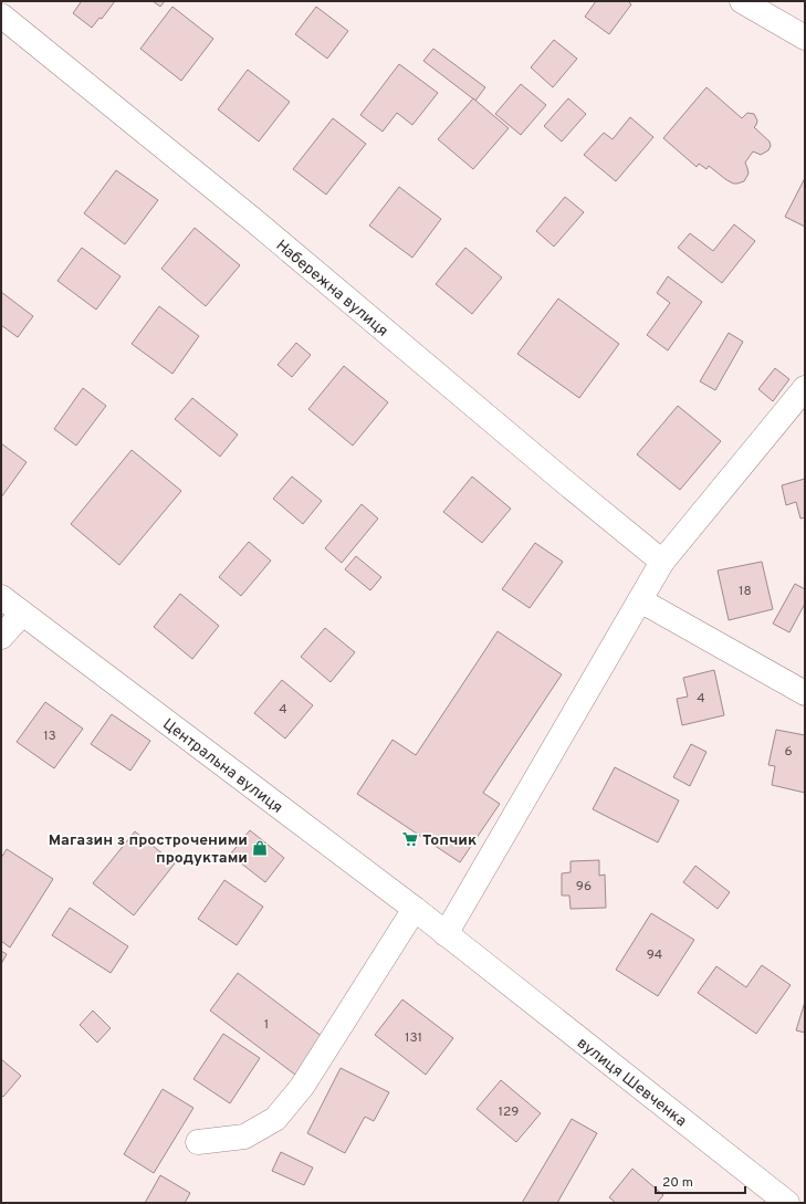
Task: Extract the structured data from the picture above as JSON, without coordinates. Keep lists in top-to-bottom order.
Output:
{
  "streets": {
    "street": ["Набережна вулиця", "Центральна вулиця", "вулиця Шевченка"]
  },
  "crossings": [
    ["Центральна вулиця", "вулиця Шевченка"]
  ],
  "places": {
    "supermarket": ["Топчик"],
    "shop": ["Магазин з простроченими продуктами"]
  },
  "house_numbers": [
    "18",
    "4",
    "4",
    "13",
    "6",
    "96",
    "94",
    "1",
    "131",
    "129"
  ],
  "scale_bar": "20 m"
}
